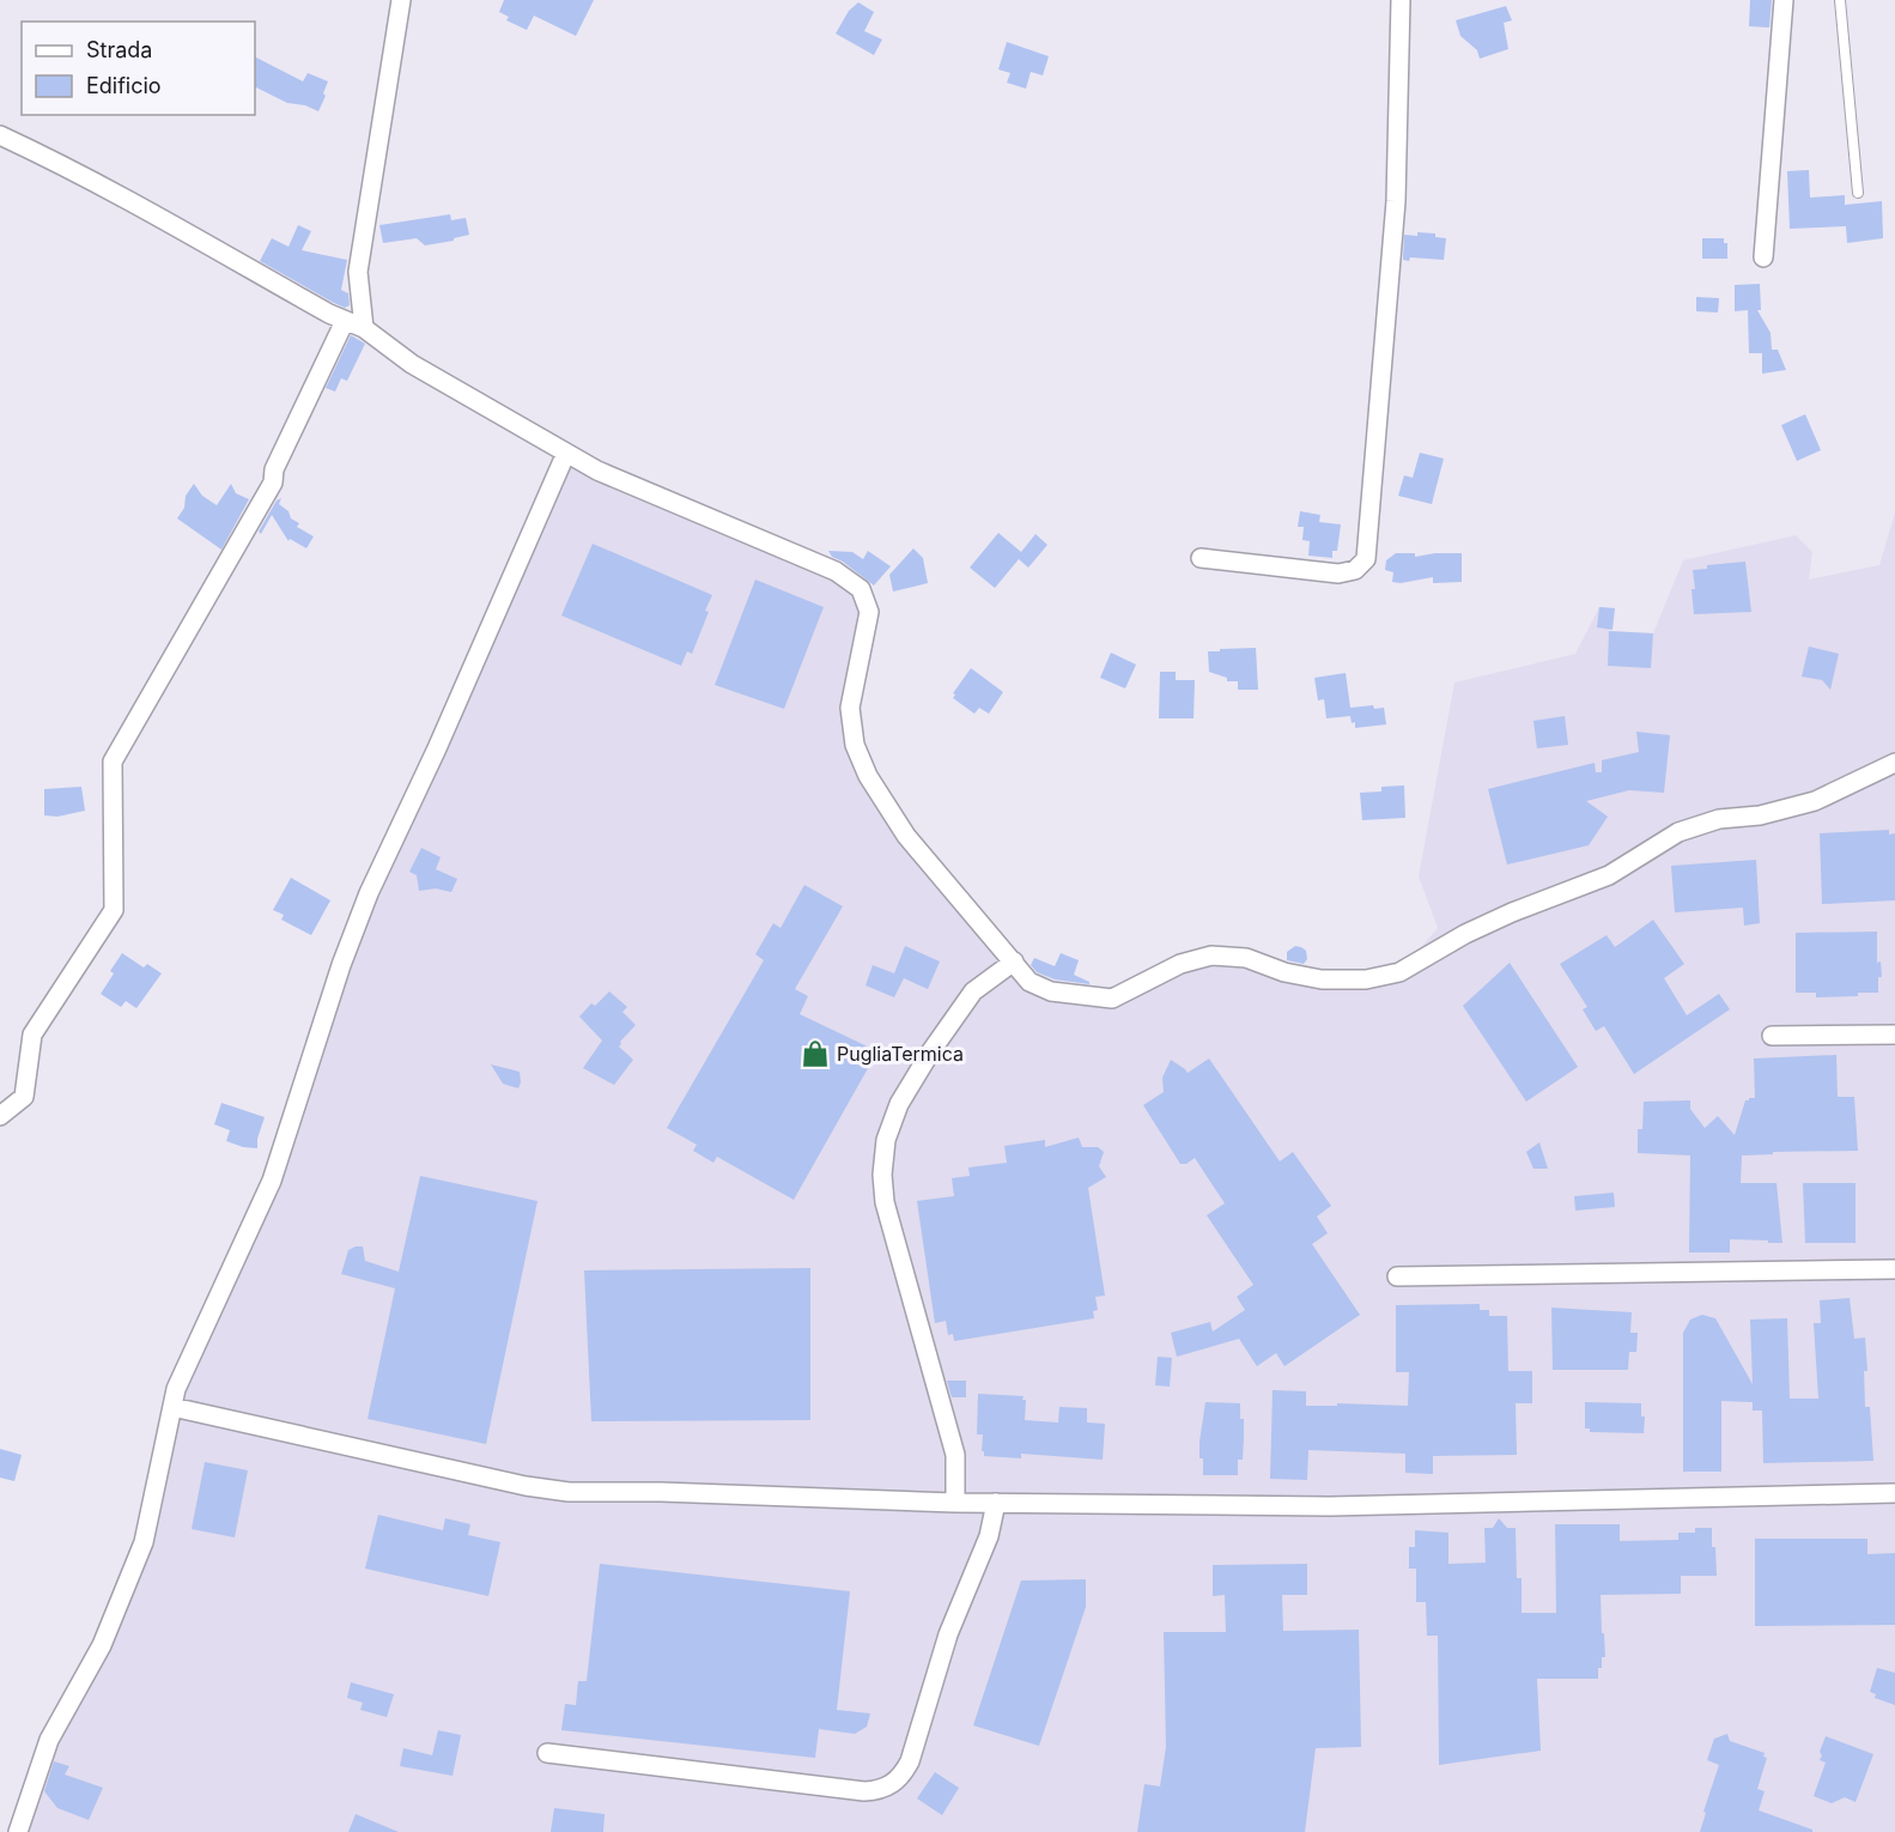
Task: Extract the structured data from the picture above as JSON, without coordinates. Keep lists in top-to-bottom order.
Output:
{
  "places": {
    "shop": ["PugliaTermica"]
  },
  "legend": ["Strada", "Edificio"]
}
